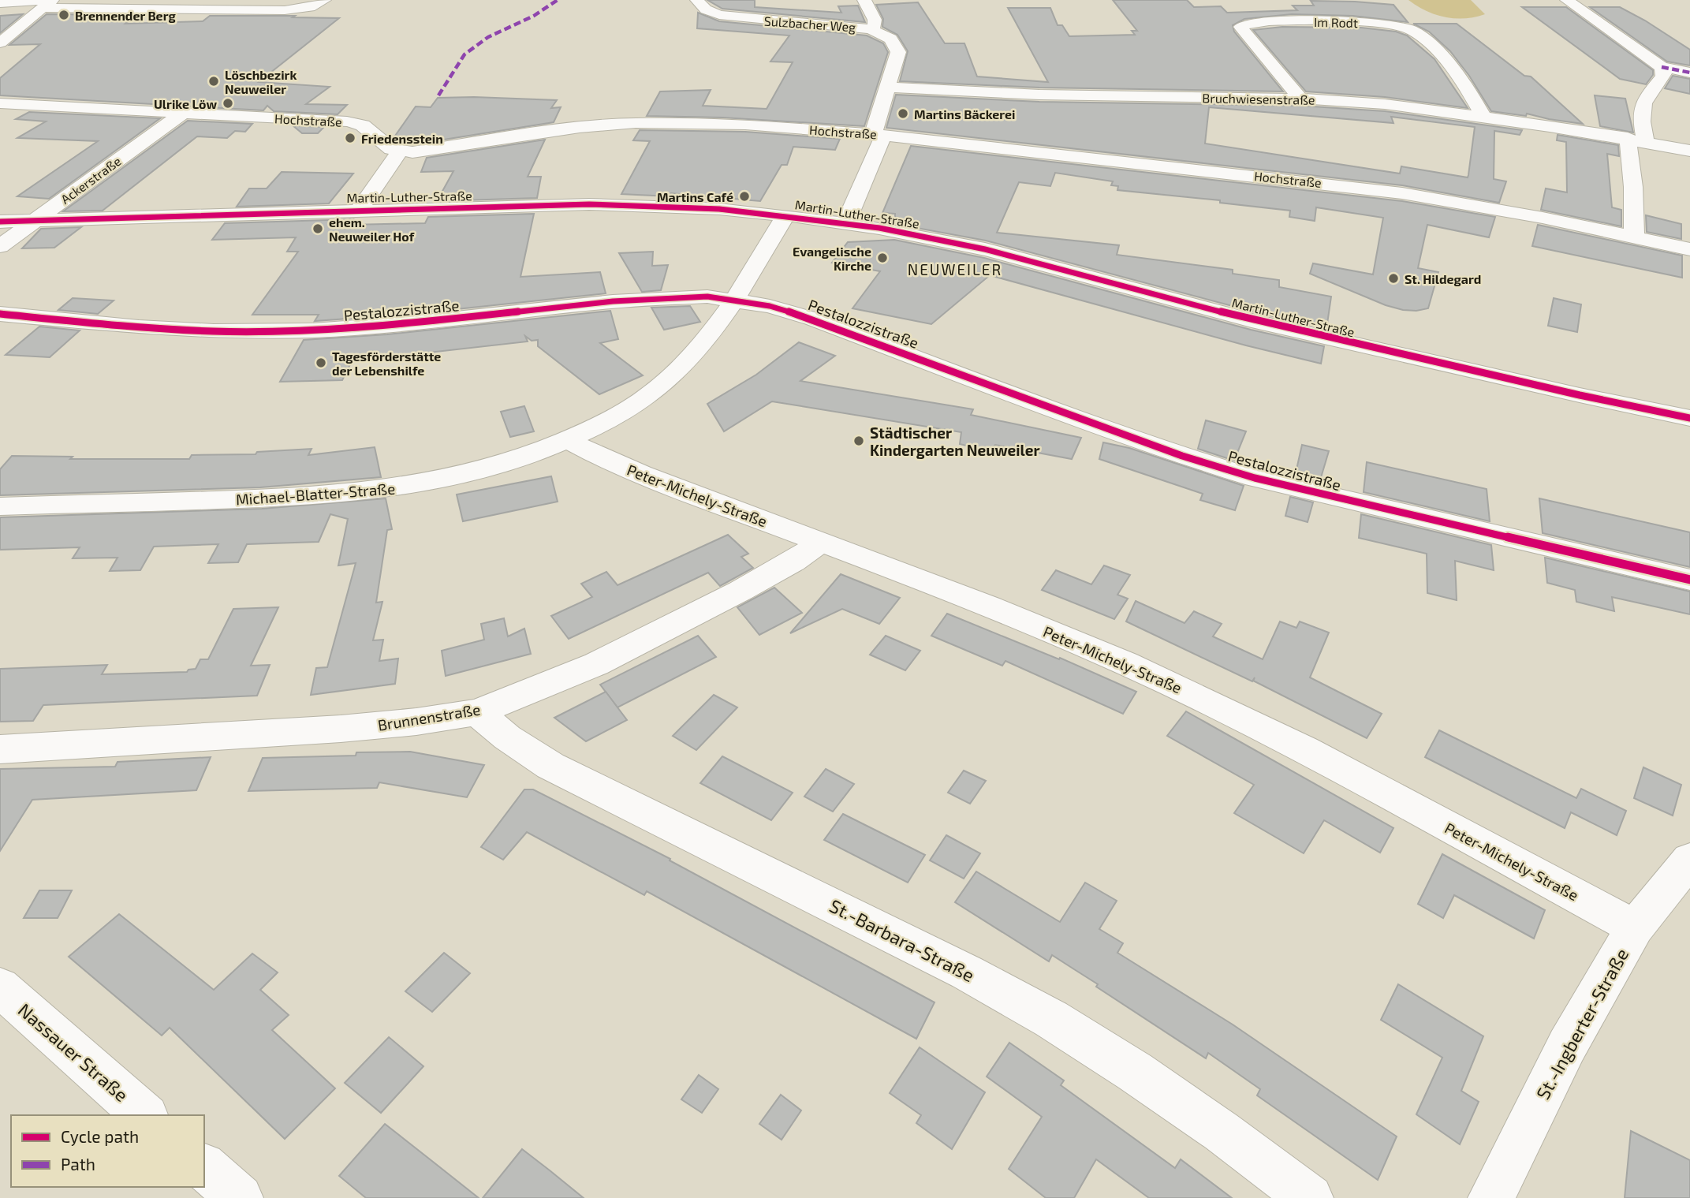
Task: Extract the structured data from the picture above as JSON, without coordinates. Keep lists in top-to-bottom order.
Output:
{
  "streets": {
    "street": [
      "Im Rodt",
      "Sulzbacher Weg",
      "Bruchwiesenstraße",
      "Hochstraße",
      "Ackerstraße",
      "Martin-Luther-Straße",
      "Pestalozzistraße",
      "Michael-Blatter-Straße",
      "Peter-Michely-Straße",
      "Brunnenstraße",
      "St.-Barbara-Straße",
      "St.-Ingberter-Straße",
      "Nassauer Straße"
    ]
  },
  "crossings": [
    ["Im Rodt", "Bruchwiesenstraße"],
    ["Sulzbacher Weg", "Bruchwiesenstraße"],
    ["Sulzbacher Weg", "Hochstraße"],
    ["Sulzbacher Weg", "Martin-Luther-Straße"],
    ["Hochstraße", "Ackerstraße"],
    ["Hochstraße", "Martin-Luther-Straße"],
    ["Ackerstraße", "Martin-Luther-Straße"],
    ["Martin-Luther-Straße", "Michael-Blatter-Straße"],
    ["Pestalozzistraße", "Michael-Blatter-Straße"],
    ["Michael-Blatter-Straße", "Peter-Michely-Straße"],
    ["Peter-Michely-Straße", "Brunnenstraße"],
    ["Peter-Michely-Straße", "St.-Ingberter-Straße"],
    ["Brunnenstraße", "St.-Barbara-Straße"]
  ],
  "districts": ["NEUWEILER"],
  "places": [
    "Brennender Berg",
    "Löschbezirk Neuweiler",
    "Ulrike Löw",
    "Martins Bäckerei",
    "Friedensstein",
    "Martins Café",
    "ehem. Neuweiler Hof",
    "Evangelische Kirche",
    "St. Hildegard",
    "Tagesförderstätte der Lebenshilfe",
    "Städtischer Kindergarten Neuweiler"
  ],
  "legend": ["Cycle path", "Path"]
}
